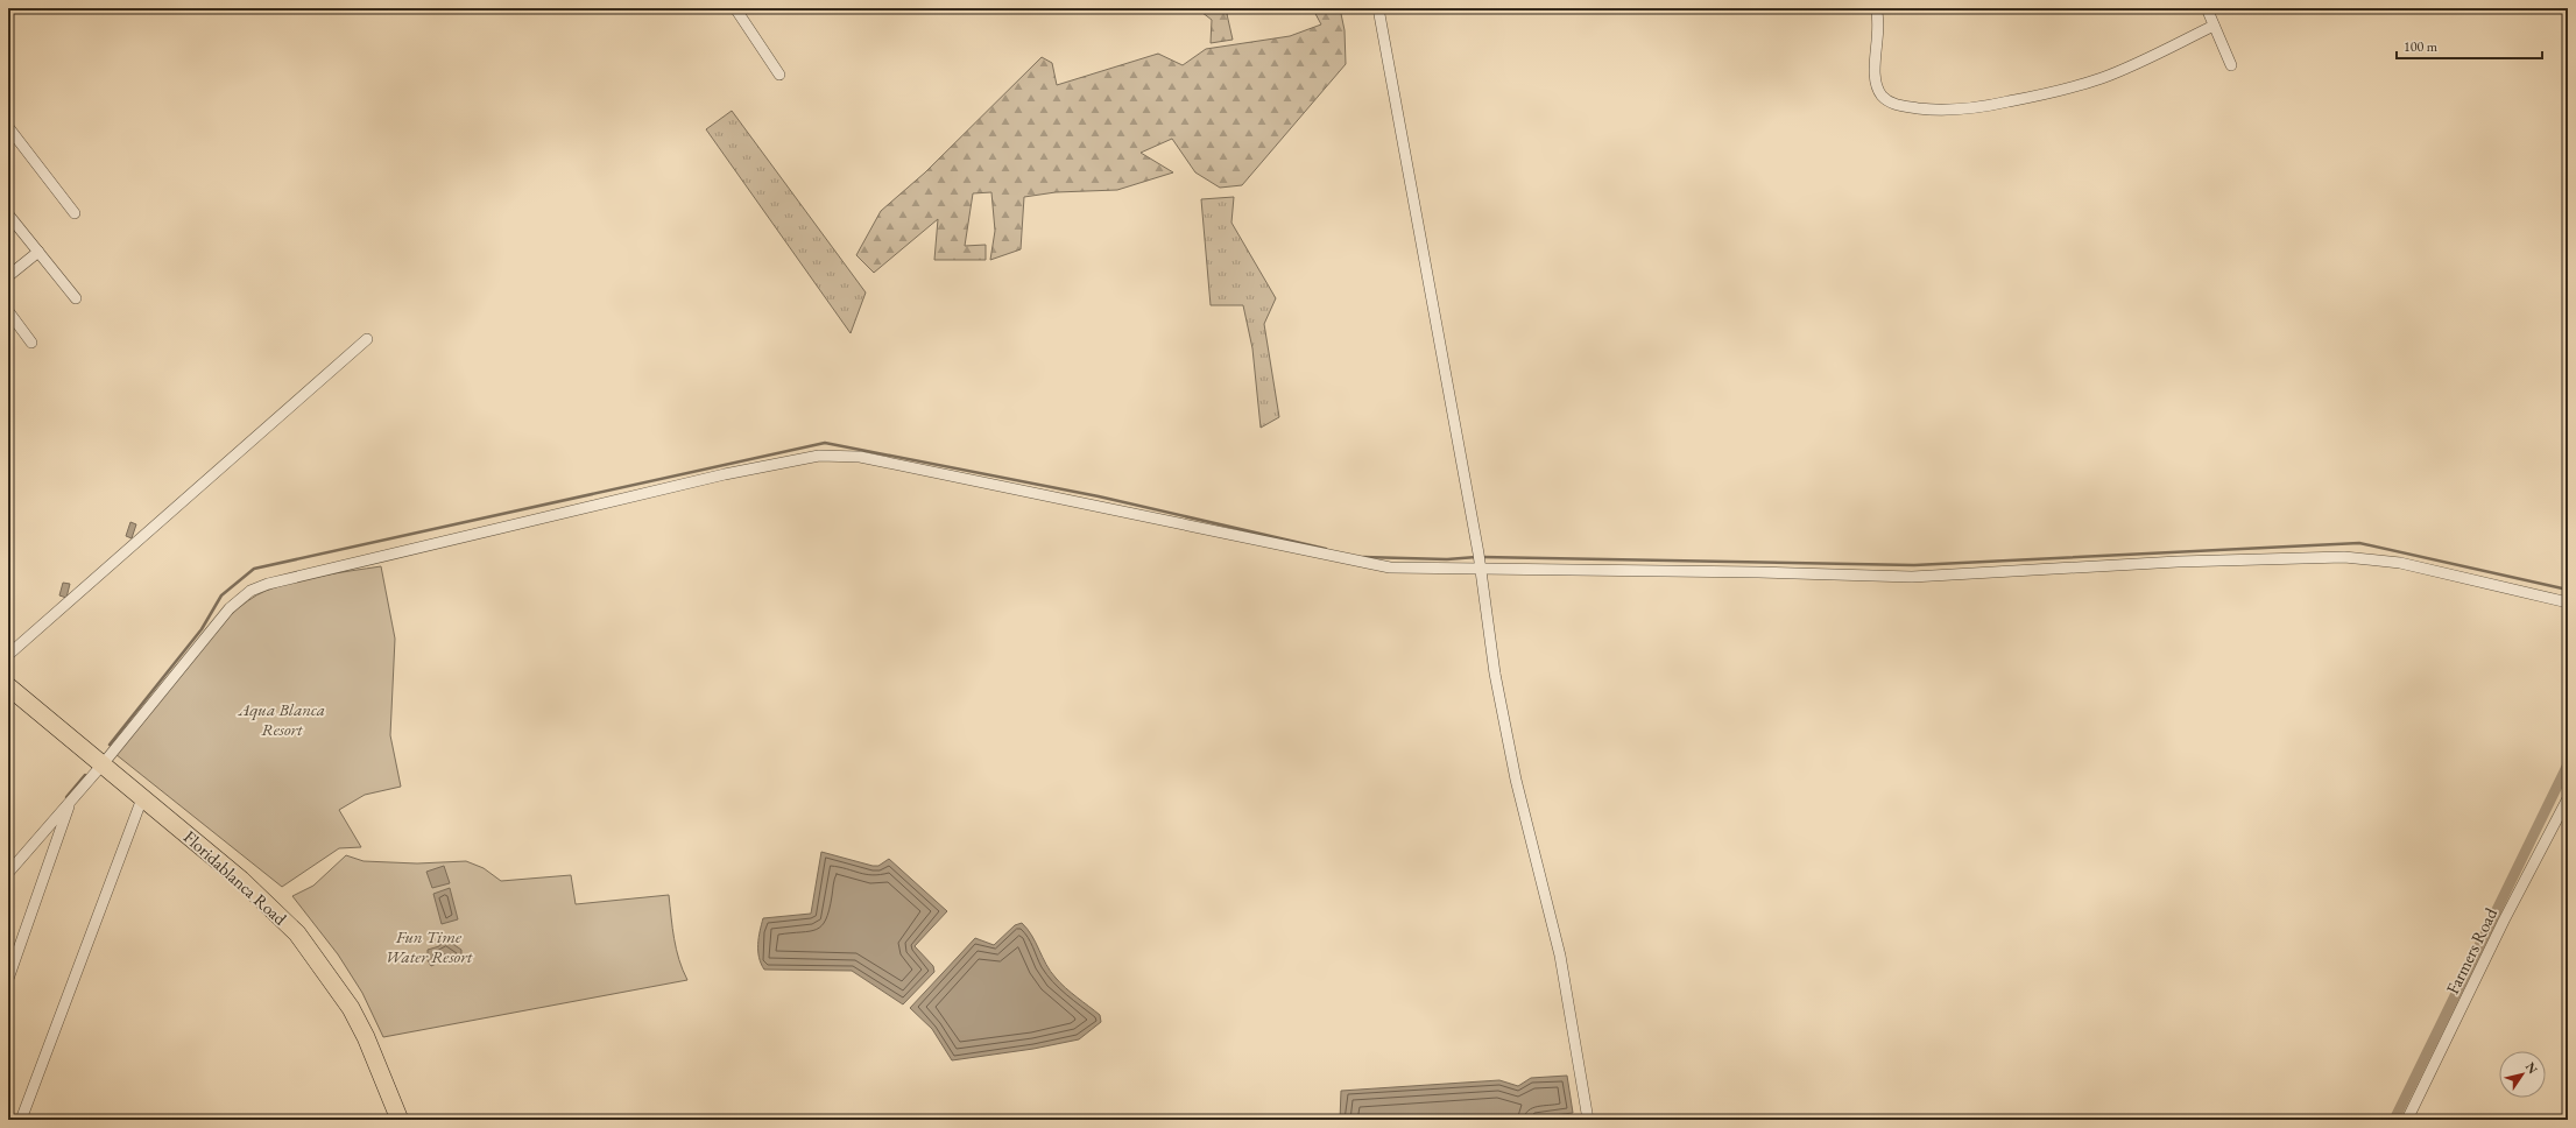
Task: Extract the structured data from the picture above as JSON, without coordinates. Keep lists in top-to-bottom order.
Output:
{
  "streets": {
    "main road": ["Floridablanca Road"],
    "street": ["Farmers Road"]
  },
  "parks": ["Aqua Blanca Resort", "Fun Time Water Resort"],
  "scale_bar": "100 m",
  "north": "top right"
}
